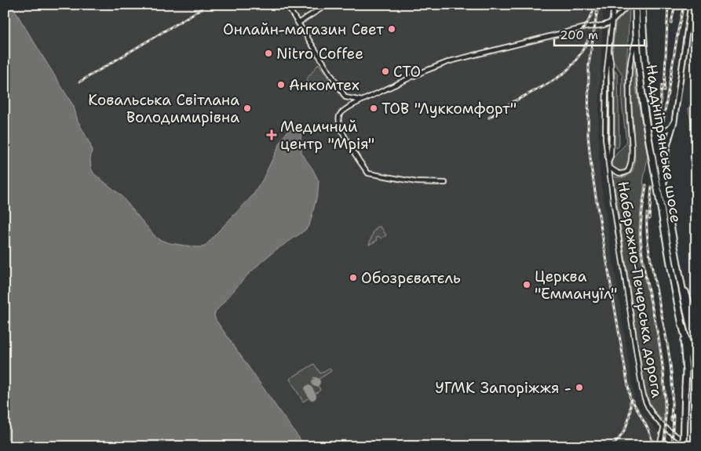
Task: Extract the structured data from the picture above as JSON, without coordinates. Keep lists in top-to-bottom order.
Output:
{
  "streets": {
    "main road": ["Наддніпрянське шосе"],
    "street": ["Набережно-Печерська дорога"]
  },
  "places": {
    "other": [
      "Онлайн-магазин Свет",
      "Nitro Coffee",
      "СТО",
      "Анкомтех",
      "Ковальська Світлана Володимирівна",
      "ТОВ \"Луккомфорт\"",
      "Обозрєватєль",
      "Церква \"Еммануїл\"",
      "УГМК Запоріжжя -"
    ],
    "health": ["Медичний центр \"Мрія\""]
  },
  "scale_bar": "200 m"
}
